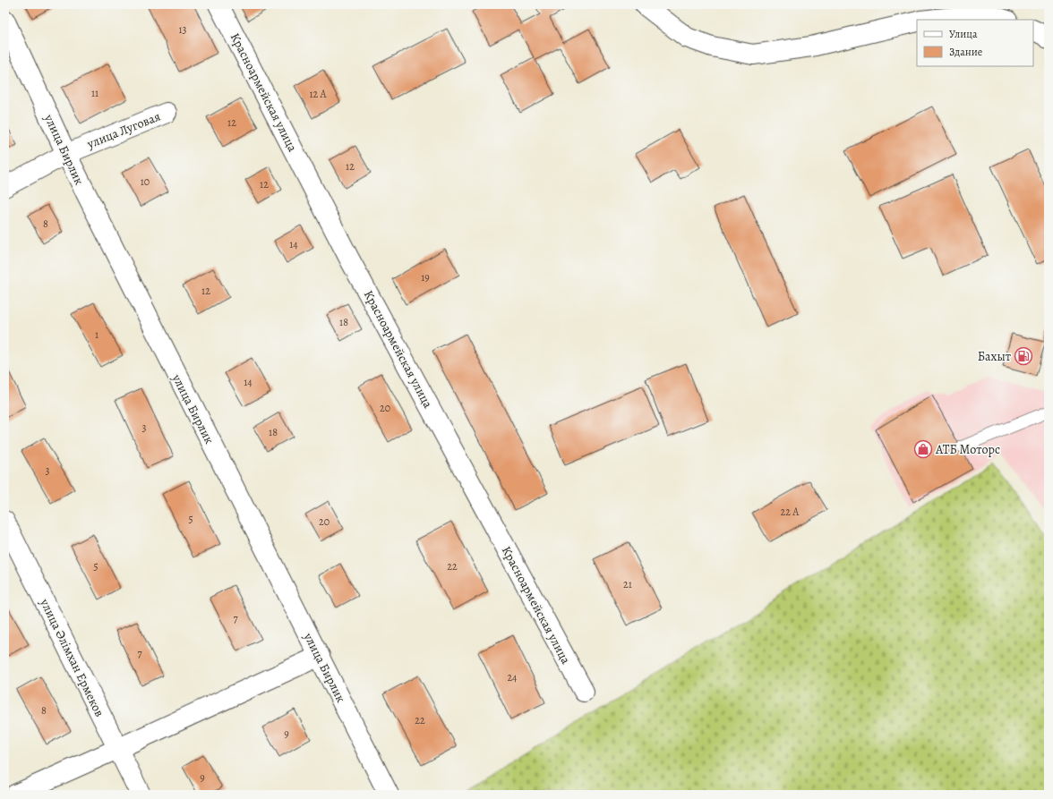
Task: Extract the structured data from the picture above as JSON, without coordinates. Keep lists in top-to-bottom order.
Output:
{
  "streets": {
    "street": [
      "Красноармейская улица",
      "улица Луговая",
      "улица Бирлик",
      "улица Әлімхан Ермеков"
    ]
  },
  "crossings": [
    ["улица Луговая", "улица Бирлик"]
  ],
  "places": {
    "fuel station": ["Бахыт"],
    "shop": ["АТБ Моторс"]
  },
  "house_numbers": [
    "13",
    "11",
    "12 А",
    "12",
    "12",
    "10",
    "12",
    "8",
    "14",
    "19",
    "12",
    "18",
    "1",
    "14",
    "20",
    "3",
    "18",
    "3",
    "22 А",
    "5",
    "20",
    "5",
    "22",
    "21",
    "7",
    "7",
    "24",
    "8",
    "22",
    "9",
    "9"
  ],
  "legend": ["Улица", "Здание"]
}
